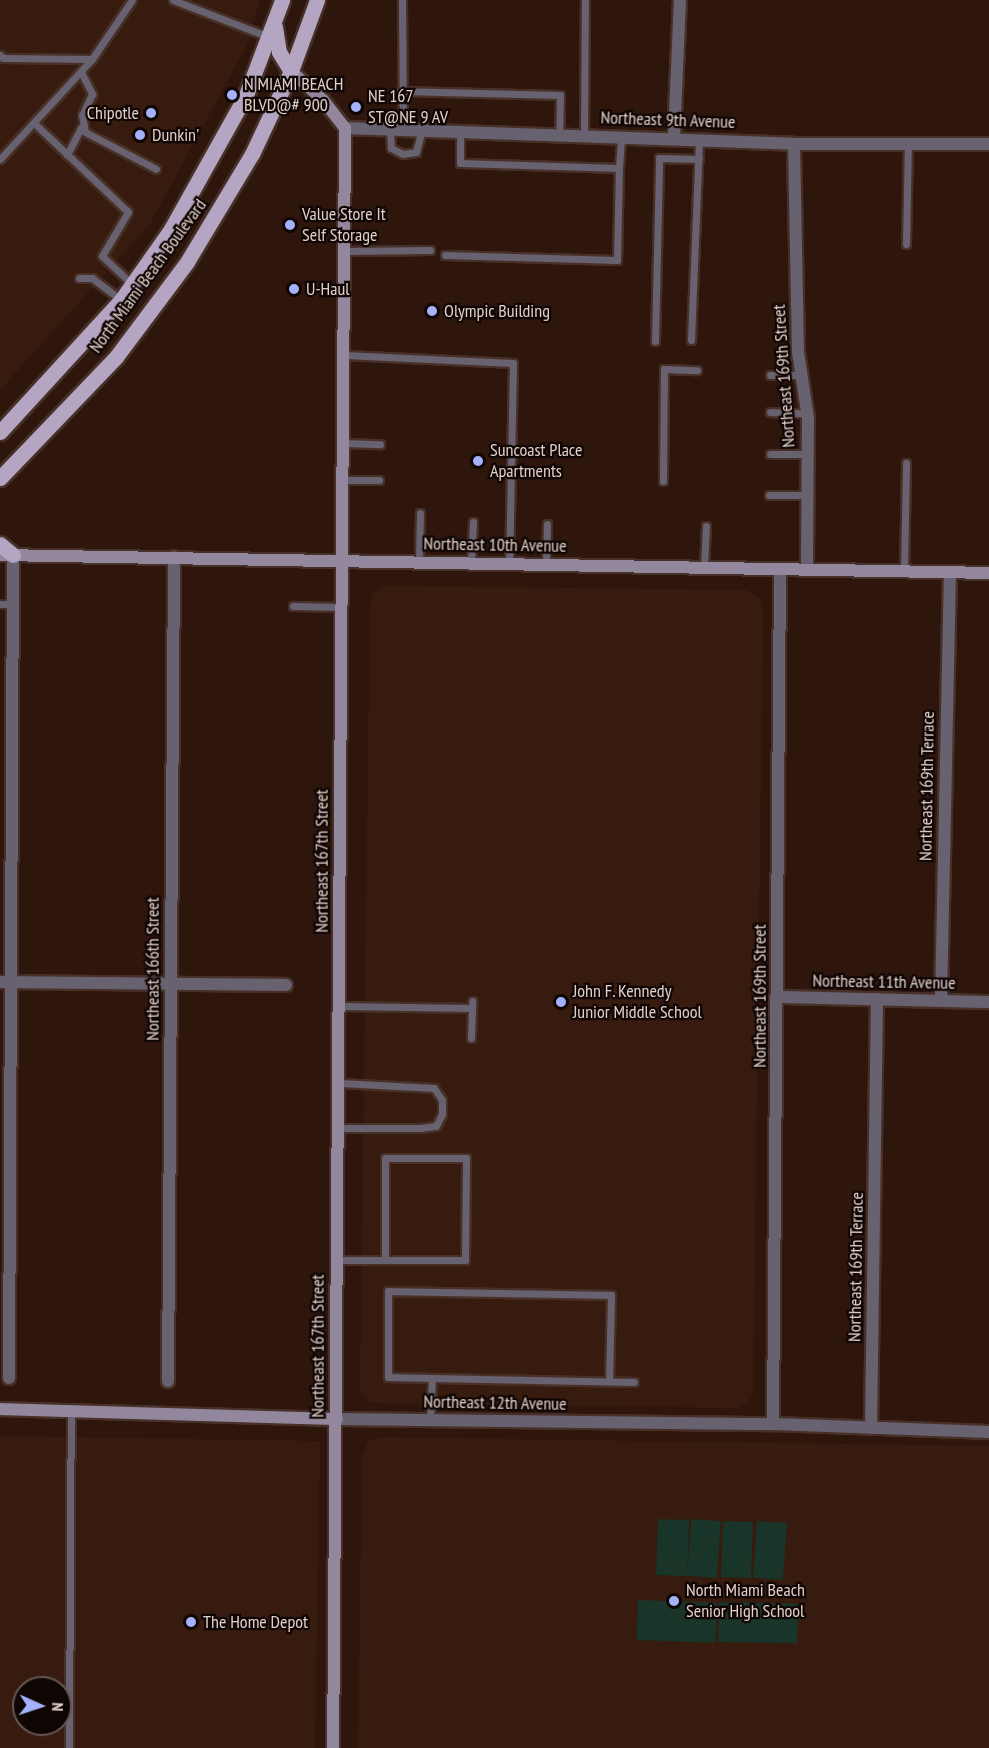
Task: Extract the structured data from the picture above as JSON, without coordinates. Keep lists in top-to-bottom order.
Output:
{
  "streets": {
    "main road": ["North Miami Beach Boulevard"],
    "street": [
      "Northeast 9th Avenue",
      "Northeast 169th Street",
      "Northeast 10th Avenue",
      "Northeast 169th Terrace",
      "Northeast 167th Street",
      "Northeast 166th Street",
      "Northeast 11th Avenue",
      "Northeast 12th Avenue"
    ]
  },
  "crossings": [
    ["Northeast 9th Avenue", "Northeast 169th Street"],
    ["Northeast 9th Avenue", "Northeast 167th Street"],
    ["Northeast 169th Street", "Northeast 10th Avenue"],
    ["Northeast 169th Street", "Northeast 11th Avenue"],
    ["Northeast 169th Street", "Northeast 12th Avenue"],
    ["Northeast 10th Avenue", "Northeast 169th Terrace"],
    ["Northeast 10th Avenue", "Northeast 167th Street"],
    ["Northeast 10th Avenue", "Northeast 166th Street"],
    ["Northeast 169th Terrace", "Northeast 11th Avenue"],
    ["Northeast 169th Terrace", "Northeast 12th Avenue"],
    ["Northeast 167th Street", "Northeast 12th Avenue"]
  ],
  "places": [
    "N MIAMI BEACH BLVD@# 900",
    "NE 167 ST@NE 9 AV",
    "Chipotle",
    "Dunkin'",
    "Value Store It Self Storage",
    "U-Haul",
    "Olympic Building",
    "Suncoast Place Apartments",
    "John F. Kennedy Junior Middle School",
    "North Miami Beach Senior High School",
    "The Home Depot"
  ],
  "north": "right"
}
